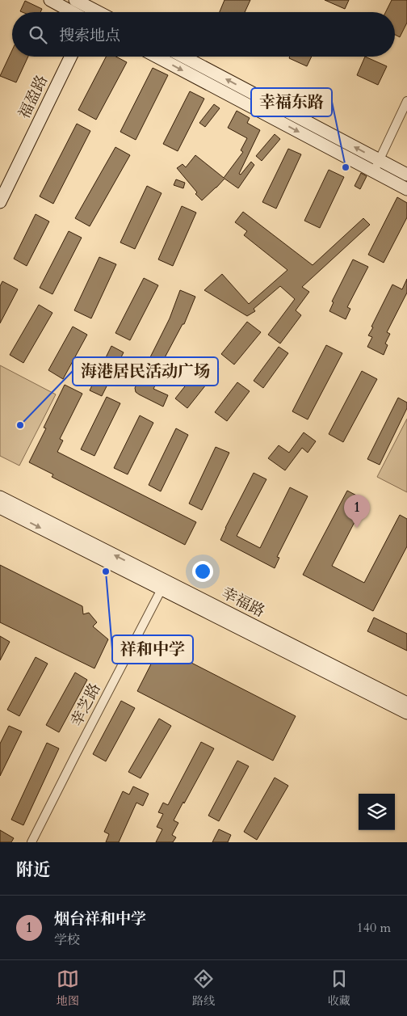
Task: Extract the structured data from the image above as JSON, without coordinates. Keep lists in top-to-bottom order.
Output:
{
  "streets": {
    "main road": ["福盈路", "幸福路"],
    "street": ["幸芝路"]
  },
  "crossings": [
    ["幸福路", "幸芝路"]
  ],
  "places": ["幸福东路", "海港居民活动广场", "祥和中学"],
  "page": {
    "search": "搜索地点",
    "pins": "1",
    "heading": "附近",
    "list": [
      {
        "mark": "1",
        "name": "烟台祥和中学",
        "note": "学校",
        "value": "140 m"
      }
    ],
    "nav": ["地图", "路线", "收藏"]
  }
}
